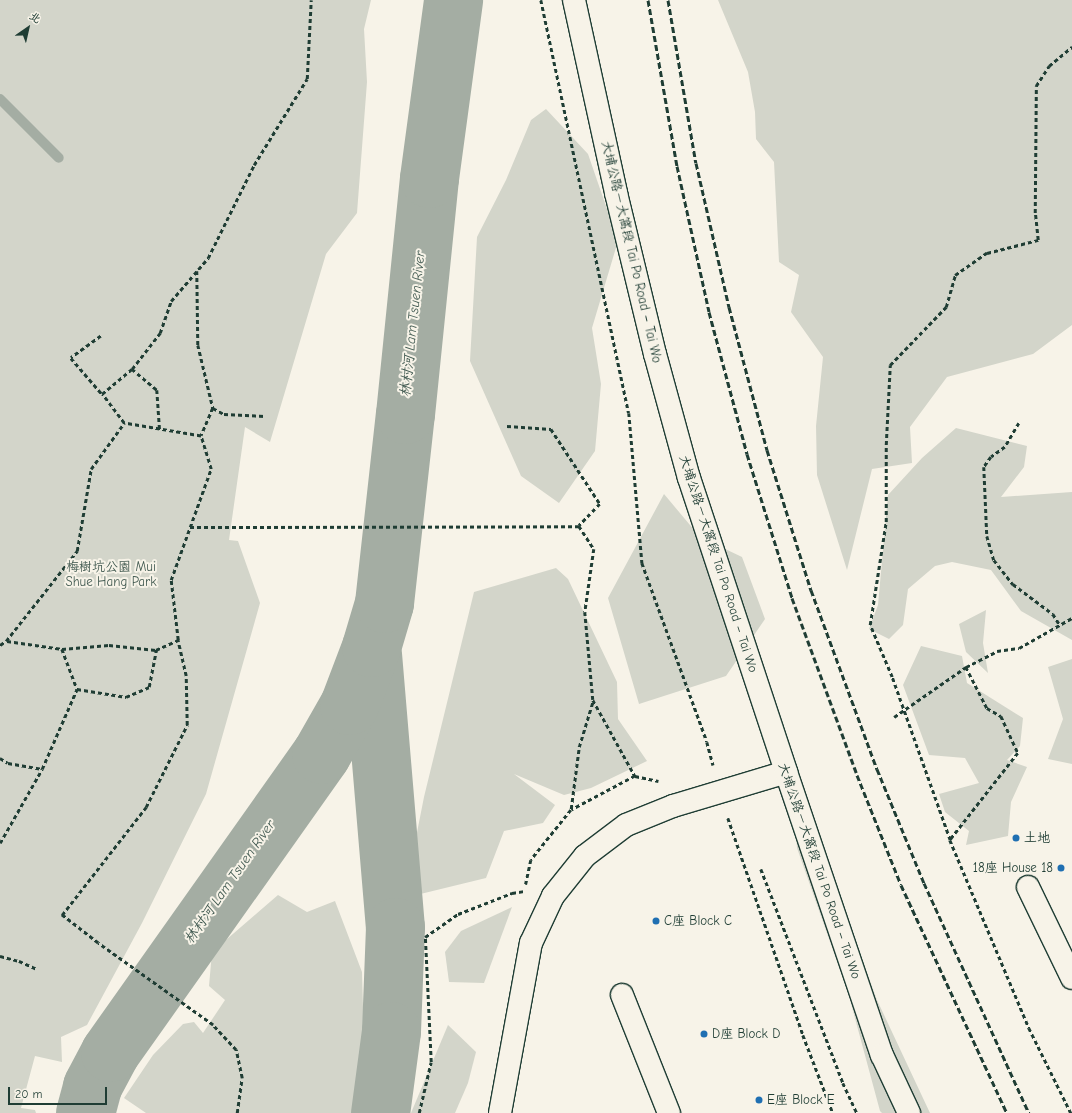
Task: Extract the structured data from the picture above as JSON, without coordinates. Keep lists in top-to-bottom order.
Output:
{
  "streets": {
    "main road": ["大埔公路－大窩段 Tai Po Road – Tai Wo"]
  },
  "water": ["林村河 Lam Tsuen River"],
  "parks": ["梅樹坑公園 Mui Shue Hang Park"],
  "places": [
    "土地",
    "18座 House 18",
    "C座 Block C",
    "D座 Block D",
    "E座 Block E"
  ],
  "scale_bar": "20 m",
  "north": "top right"
}
